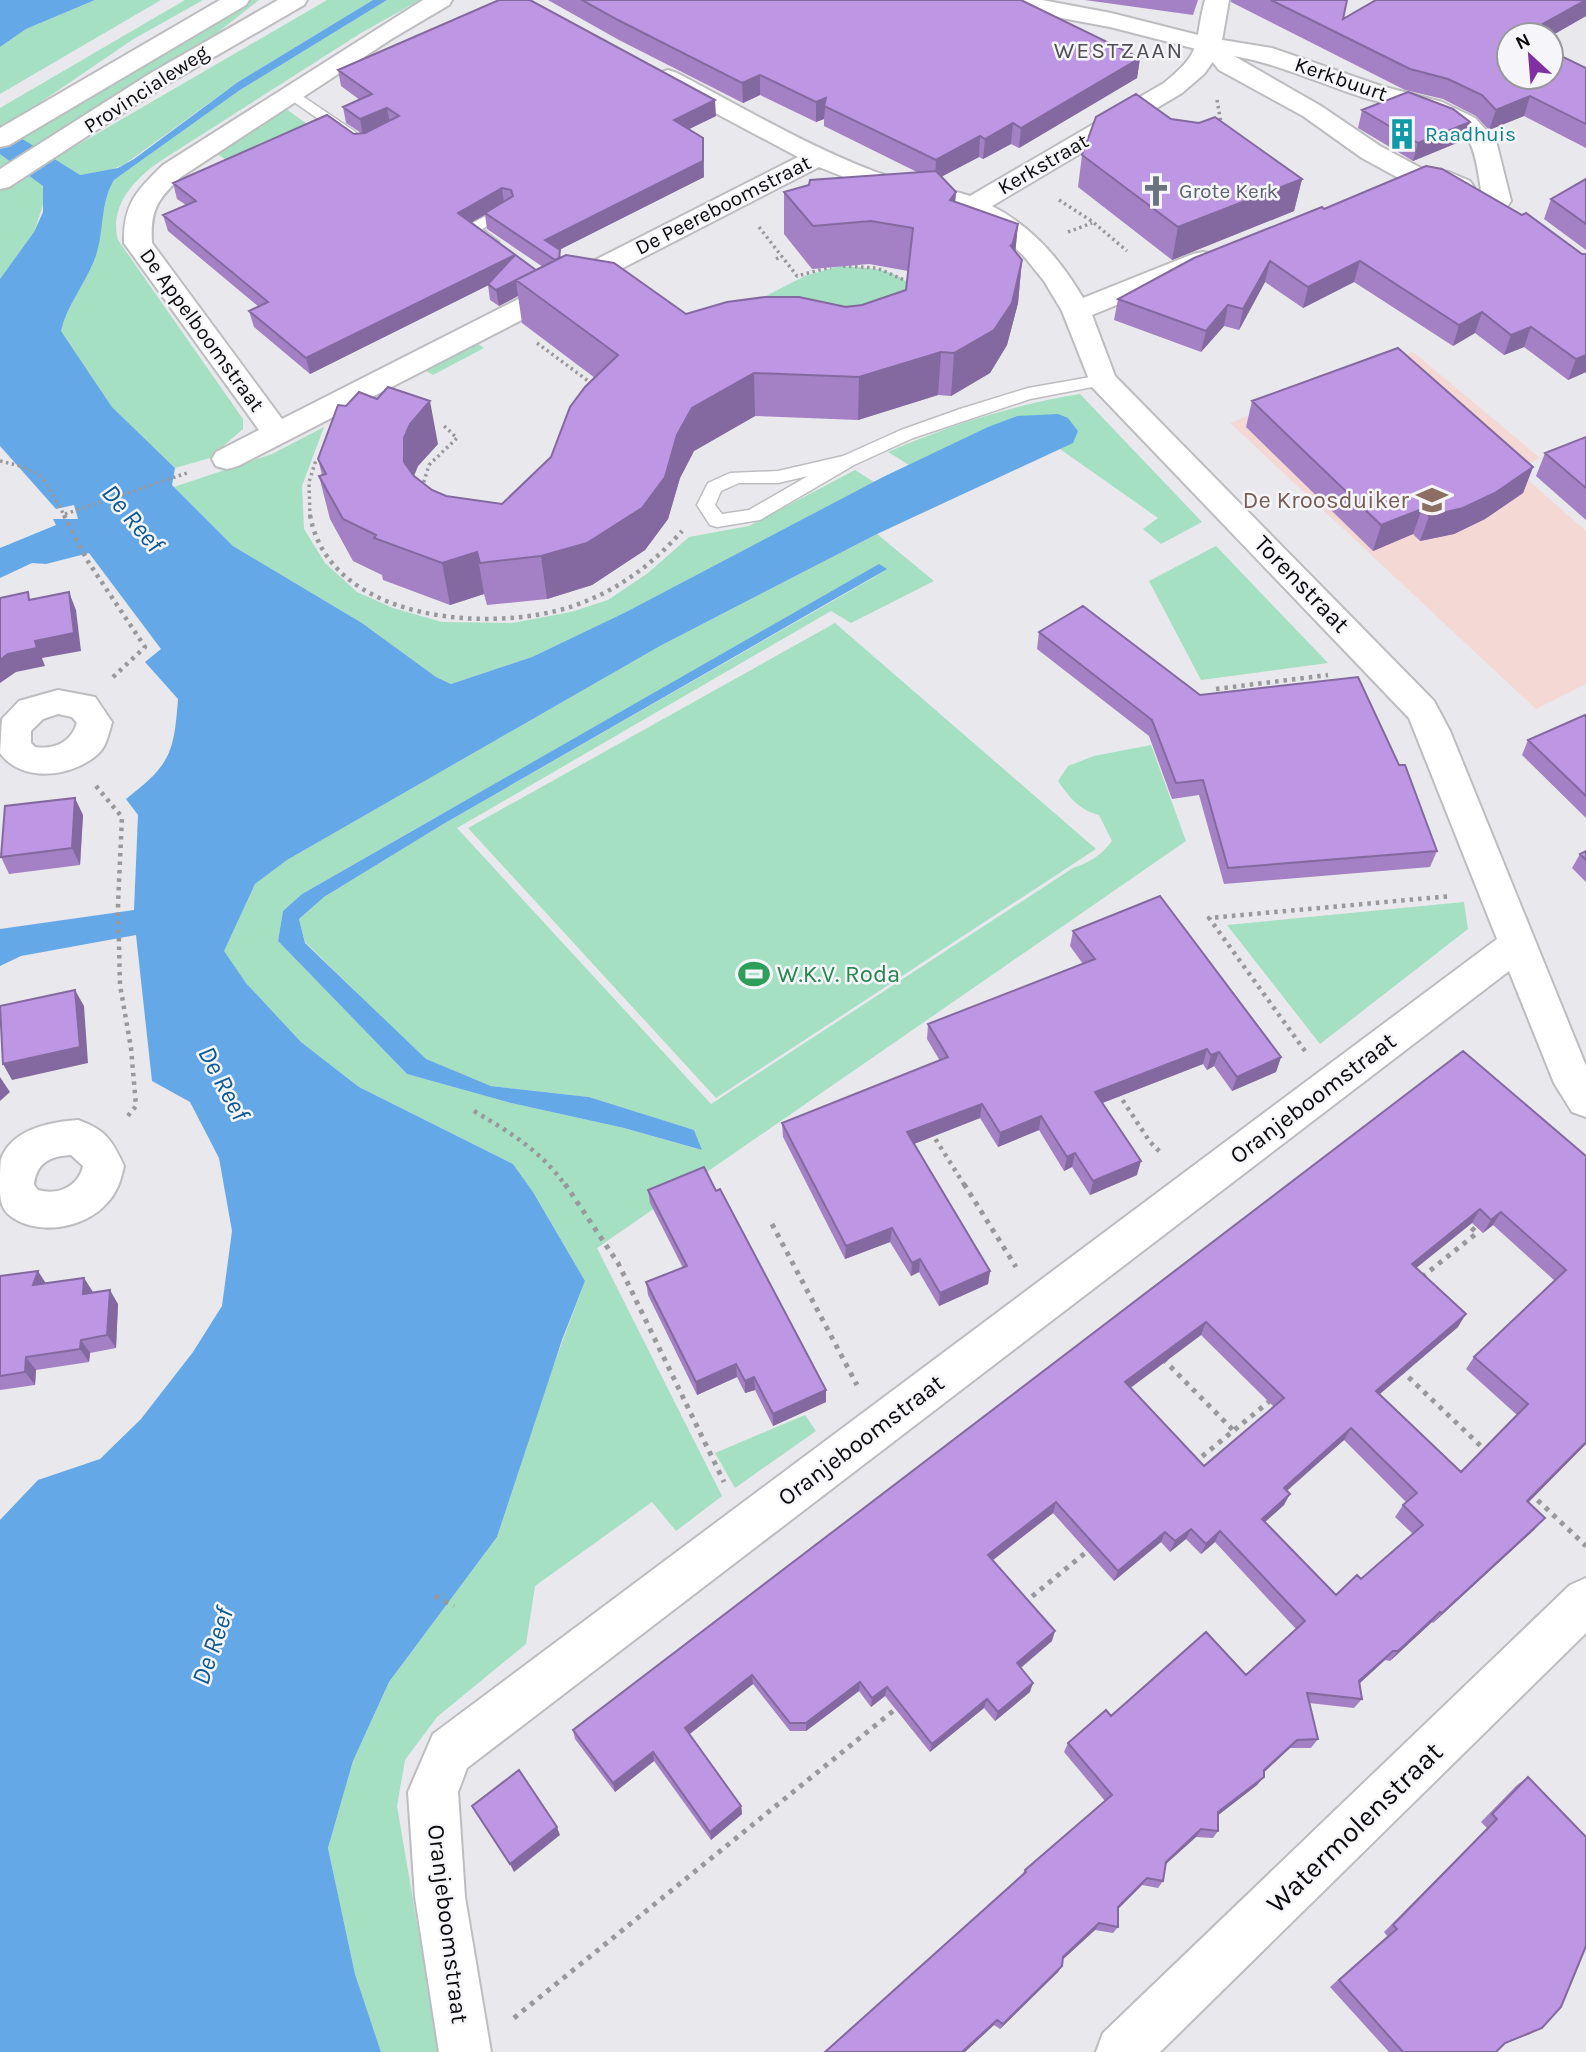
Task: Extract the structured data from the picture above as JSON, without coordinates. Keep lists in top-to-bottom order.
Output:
{
  "streets": {
    "street": [
      "Kerkbuurt",
      "Provincialeweg",
      "Kerkstraat",
      "De Peereboomstraat",
      "De Appelboomstraat",
      "Torenstraat",
      "Oranjeboomstraat",
      "Watermolenstraat"
    ]
  },
  "crossings": [
    ["Kerkbuurt", "Kerkstraat"],
    ["Kerkstraat", "De Peereboomstraat"],
    ["De Peereboomstraat", "De Appelboomstraat"],
    ["De Peereboomstraat", "Torenstraat"],
    ["Torenstraat", "Oranjeboomstraat"]
  ],
  "districts": ["WESTZAAN"],
  "water": ["De Reef"],
  "places": {
    "building": ["Raadhuis"],
    "church": ["Grote Kerk"],
    "school or university": ["De Kroosduiker"],
    "sports": ["W.K.V. Roda"]
  },
  "north": "top left"
}
